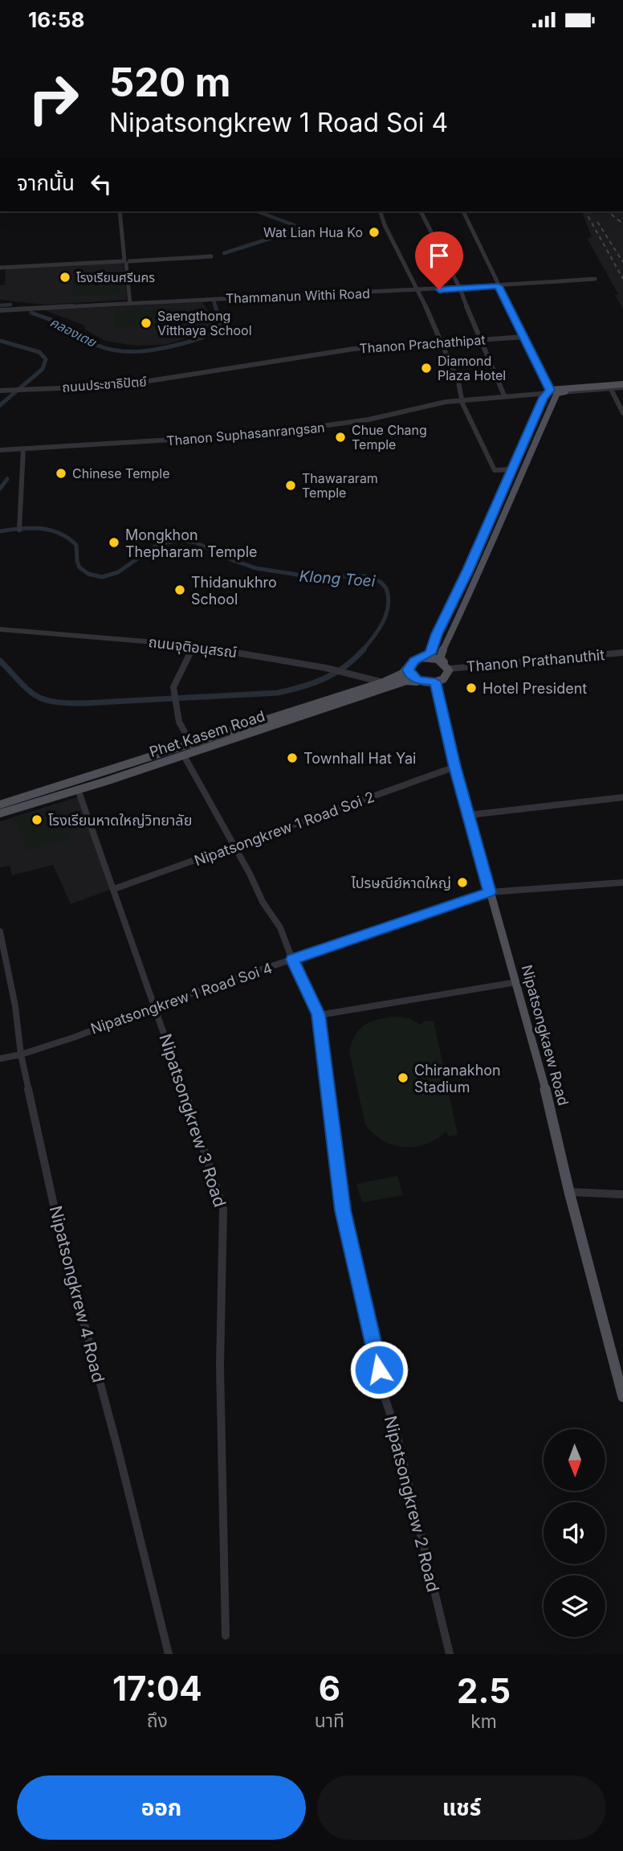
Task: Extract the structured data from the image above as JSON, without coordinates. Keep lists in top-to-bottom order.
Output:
{
  "streets": {
    "main road": ["Phet Kasem Road", "Nipatsongkaew Road"],
    "street": [
      "Thammanun Withi Road",
      "Thanon Prachathipat",
      "Thanon Suphasanrangsan",
      "ถนนจุติอนุสรณ์",
      "Thanon Prathanuthit",
      "Nipatsongkrew 1 Road Soi 2",
      "Nipatsongkrew 1 Road Soi 4",
      "Nipatsongkrew 3 Road",
      "Nipatsongkrew 4 Road",
      "Nipatsongkrew 2 Road"
    ]
  },
  "crossings": [
    ["ถนนจุติอนุสรณ์", "Phet Kasem Road"],
    ["Thanon Prathanuthit", "Phet Kasem Road"],
    ["Thanon Prathanuthit", "Nipatsongkaew Road"],
    ["Phet Kasem Road", "Nipatsongkaew Road"],
    ["Phet Kasem Road", "Nipatsongkrew 3 Road"],
    ["Phet Kasem Road", "Nipatsongkrew 2 Road"],
    ["Nipatsongkrew 1 Road Soi 2", "Nipatsongkaew Road"],
    ["Nipatsongkrew 1 Road Soi 2", "Nipatsongkrew 3 Road"],
    ["Nipatsongkrew 1 Road Soi 2", "Nipatsongkrew 2 Road"],
    ["Nipatsongkrew 1 Road Soi 4", "Nipatsongkaew Road"],
    ["Nipatsongkrew 1 Road Soi 4", "Nipatsongkrew 3 Road"],
    ["Nipatsongkrew 1 Road Soi 4", "Nipatsongkrew 4 Road"],
    ["Nipatsongkrew 1 Road Soi 4", "Nipatsongkrew 2 Road"]
  ],
  "water": ["คลองเตย", "Klong Toei"],
  "places": [
    "Wat Lian Hua Ko",
    "โรงเรียนศรีนคร",
    "Saengthong Vitthaya School",
    "Diamond Plaza Hotel",
    "Chue Chang Temple",
    "Chinese Temple",
    "Thawararam Temple",
    "Mongkhon Thepharam Temple",
    "Thidanukhro School",
    "Hotel President",
    "Townhall Hat Yai",
    "โรงเรียนหาดใหญ่วิทยาลัย",
    "ไปรษณีย์หาดใหญ่",
    "Chiranakhon Stadium"
  ],
  "north": "bottom",
  "page": {
    "status": "16:58",
    "turn": ["520 m", "Nipatsongkrew 1 Road Soi 4"],
    "then": "จากนั้น",
    "eta": [
      "17:04",
      "ถึง",
      "6",
      "นาที",
      "2.5",
      "km"
    ],
    "buttons": ["ออก", "แชร์"]
  }
}
